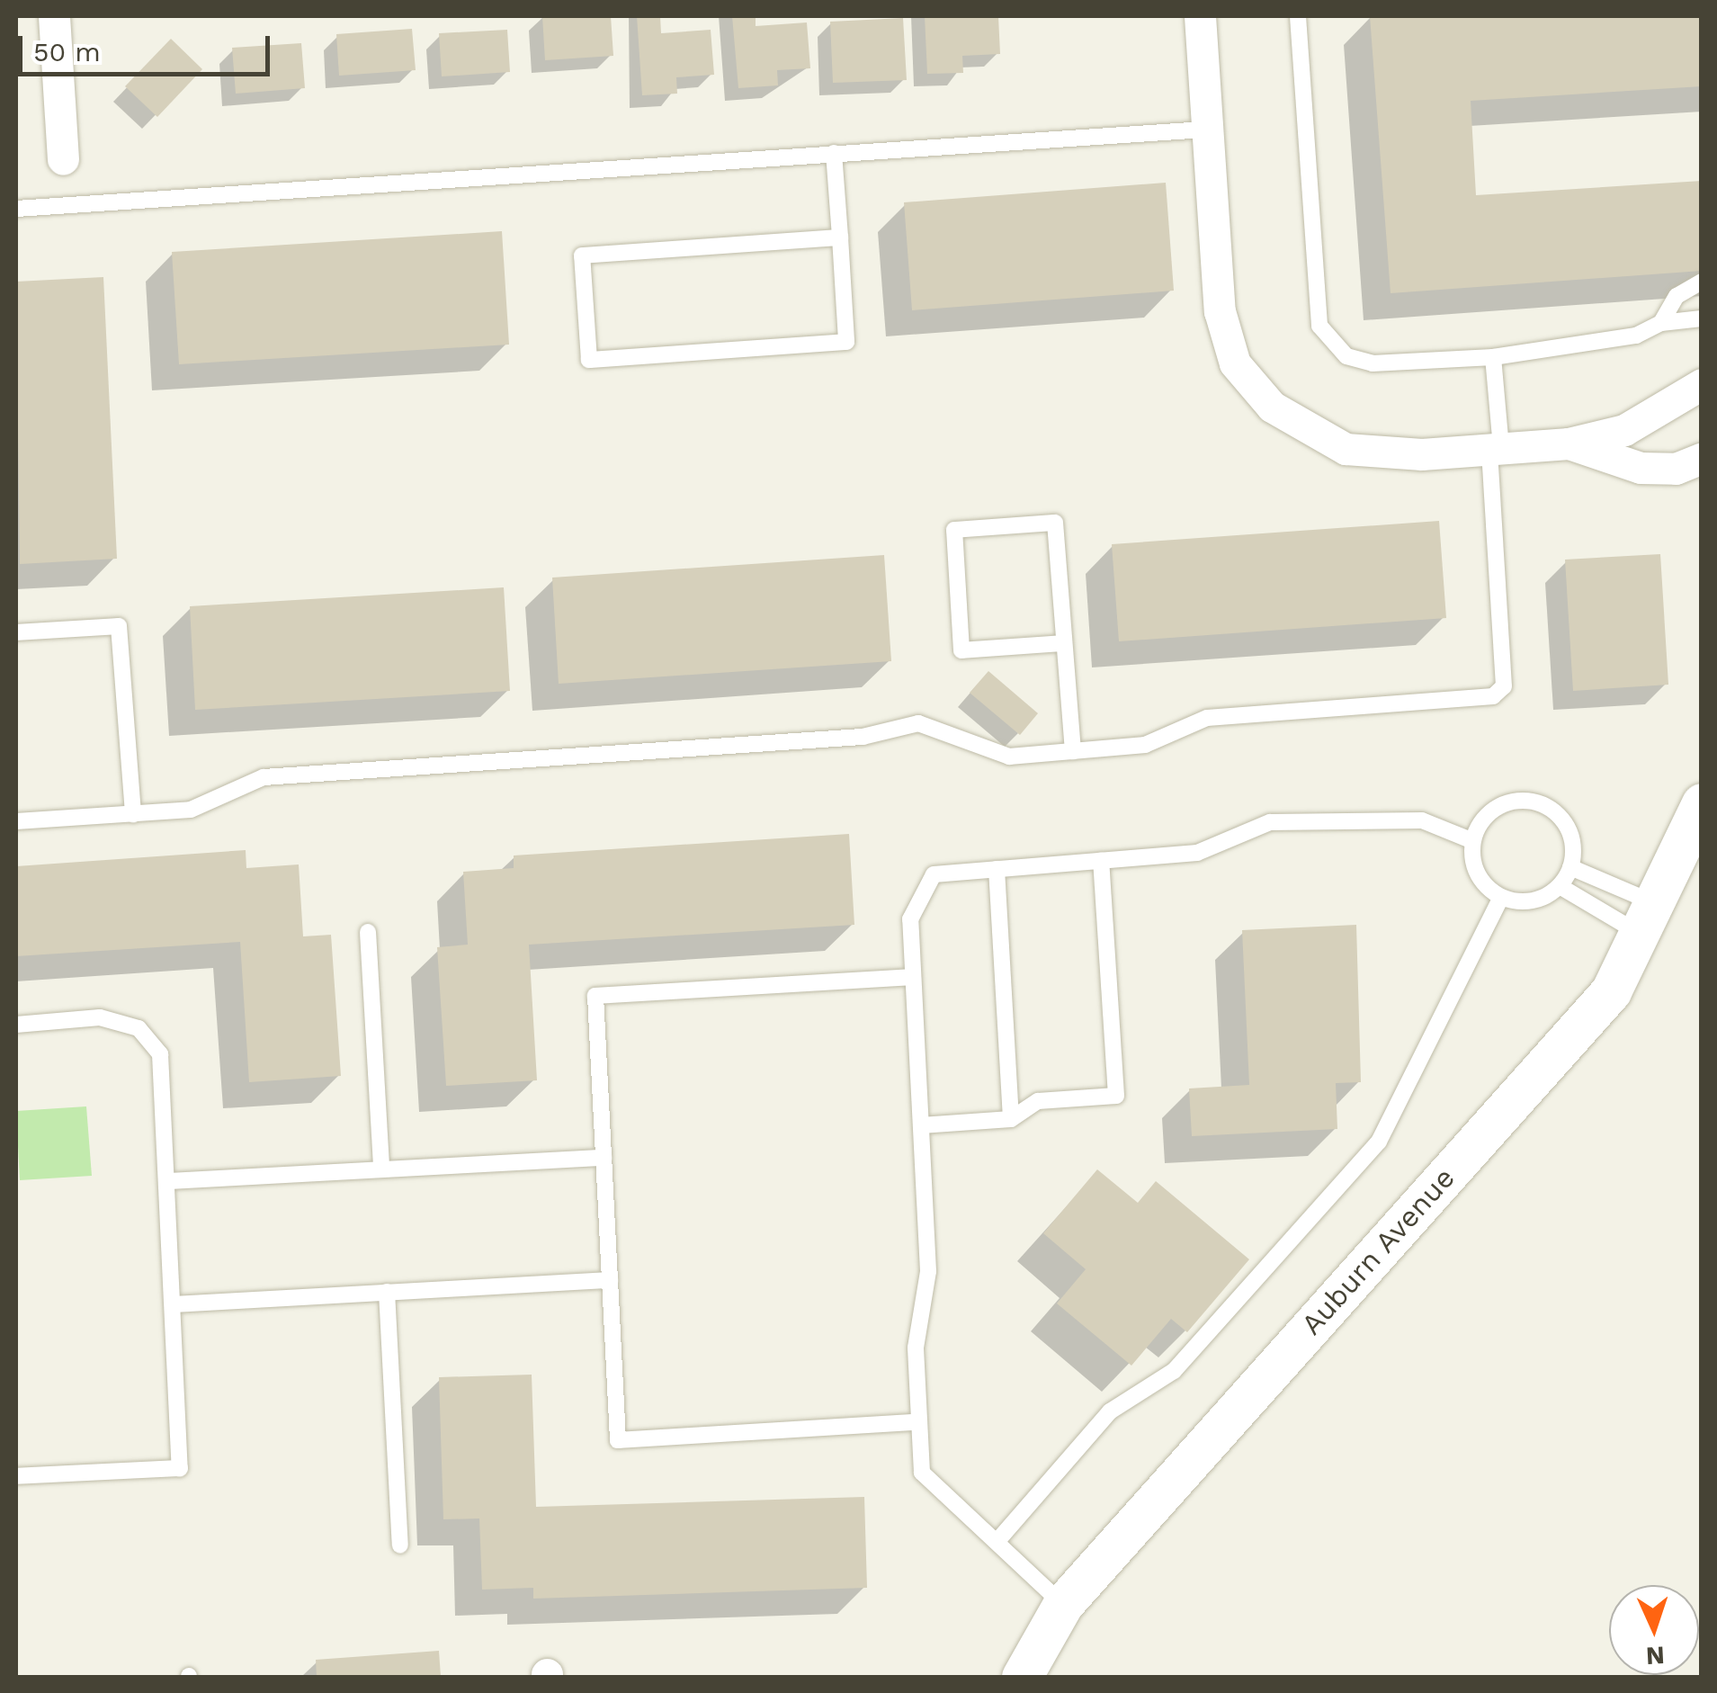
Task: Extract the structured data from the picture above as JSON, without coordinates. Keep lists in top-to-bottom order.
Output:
{
  "streets": {
    "street": ["Auburn Avenue"]
  },
  "scale_bar": "50 m",
  "north": "bottom"
}
